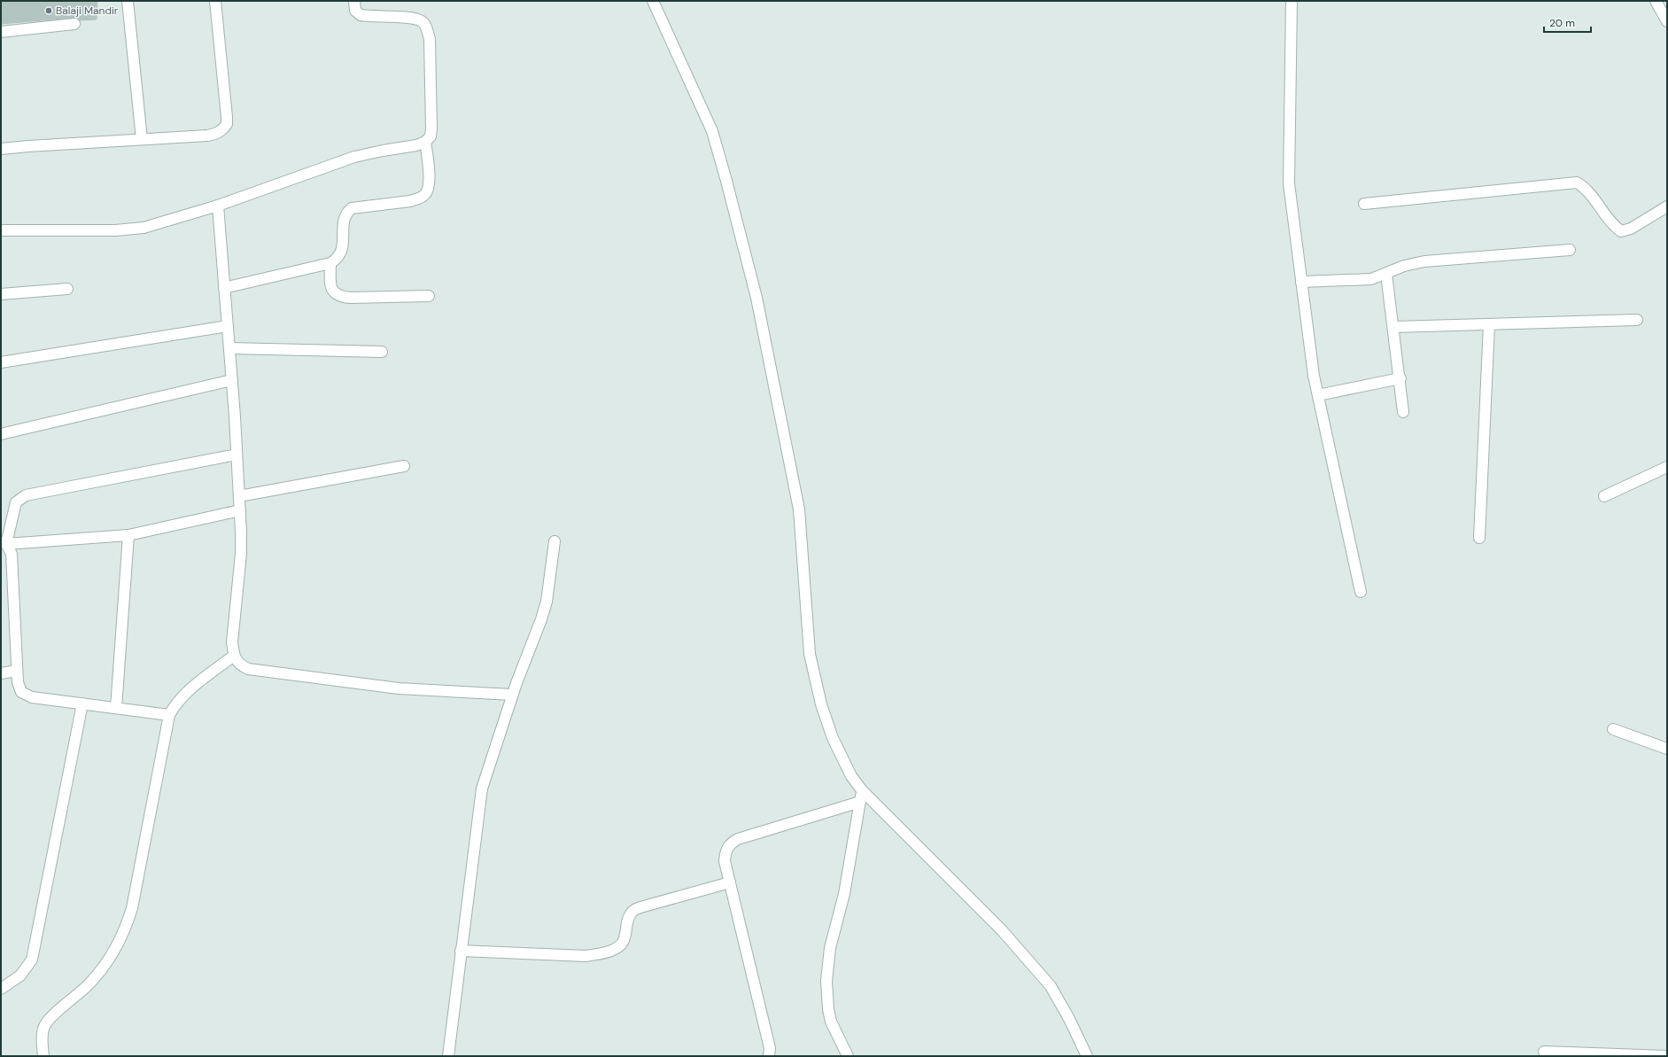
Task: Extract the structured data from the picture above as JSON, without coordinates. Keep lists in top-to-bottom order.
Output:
{
  "places": ["Balaji Mandir"],
  "scale_bar": "20 m"
}
